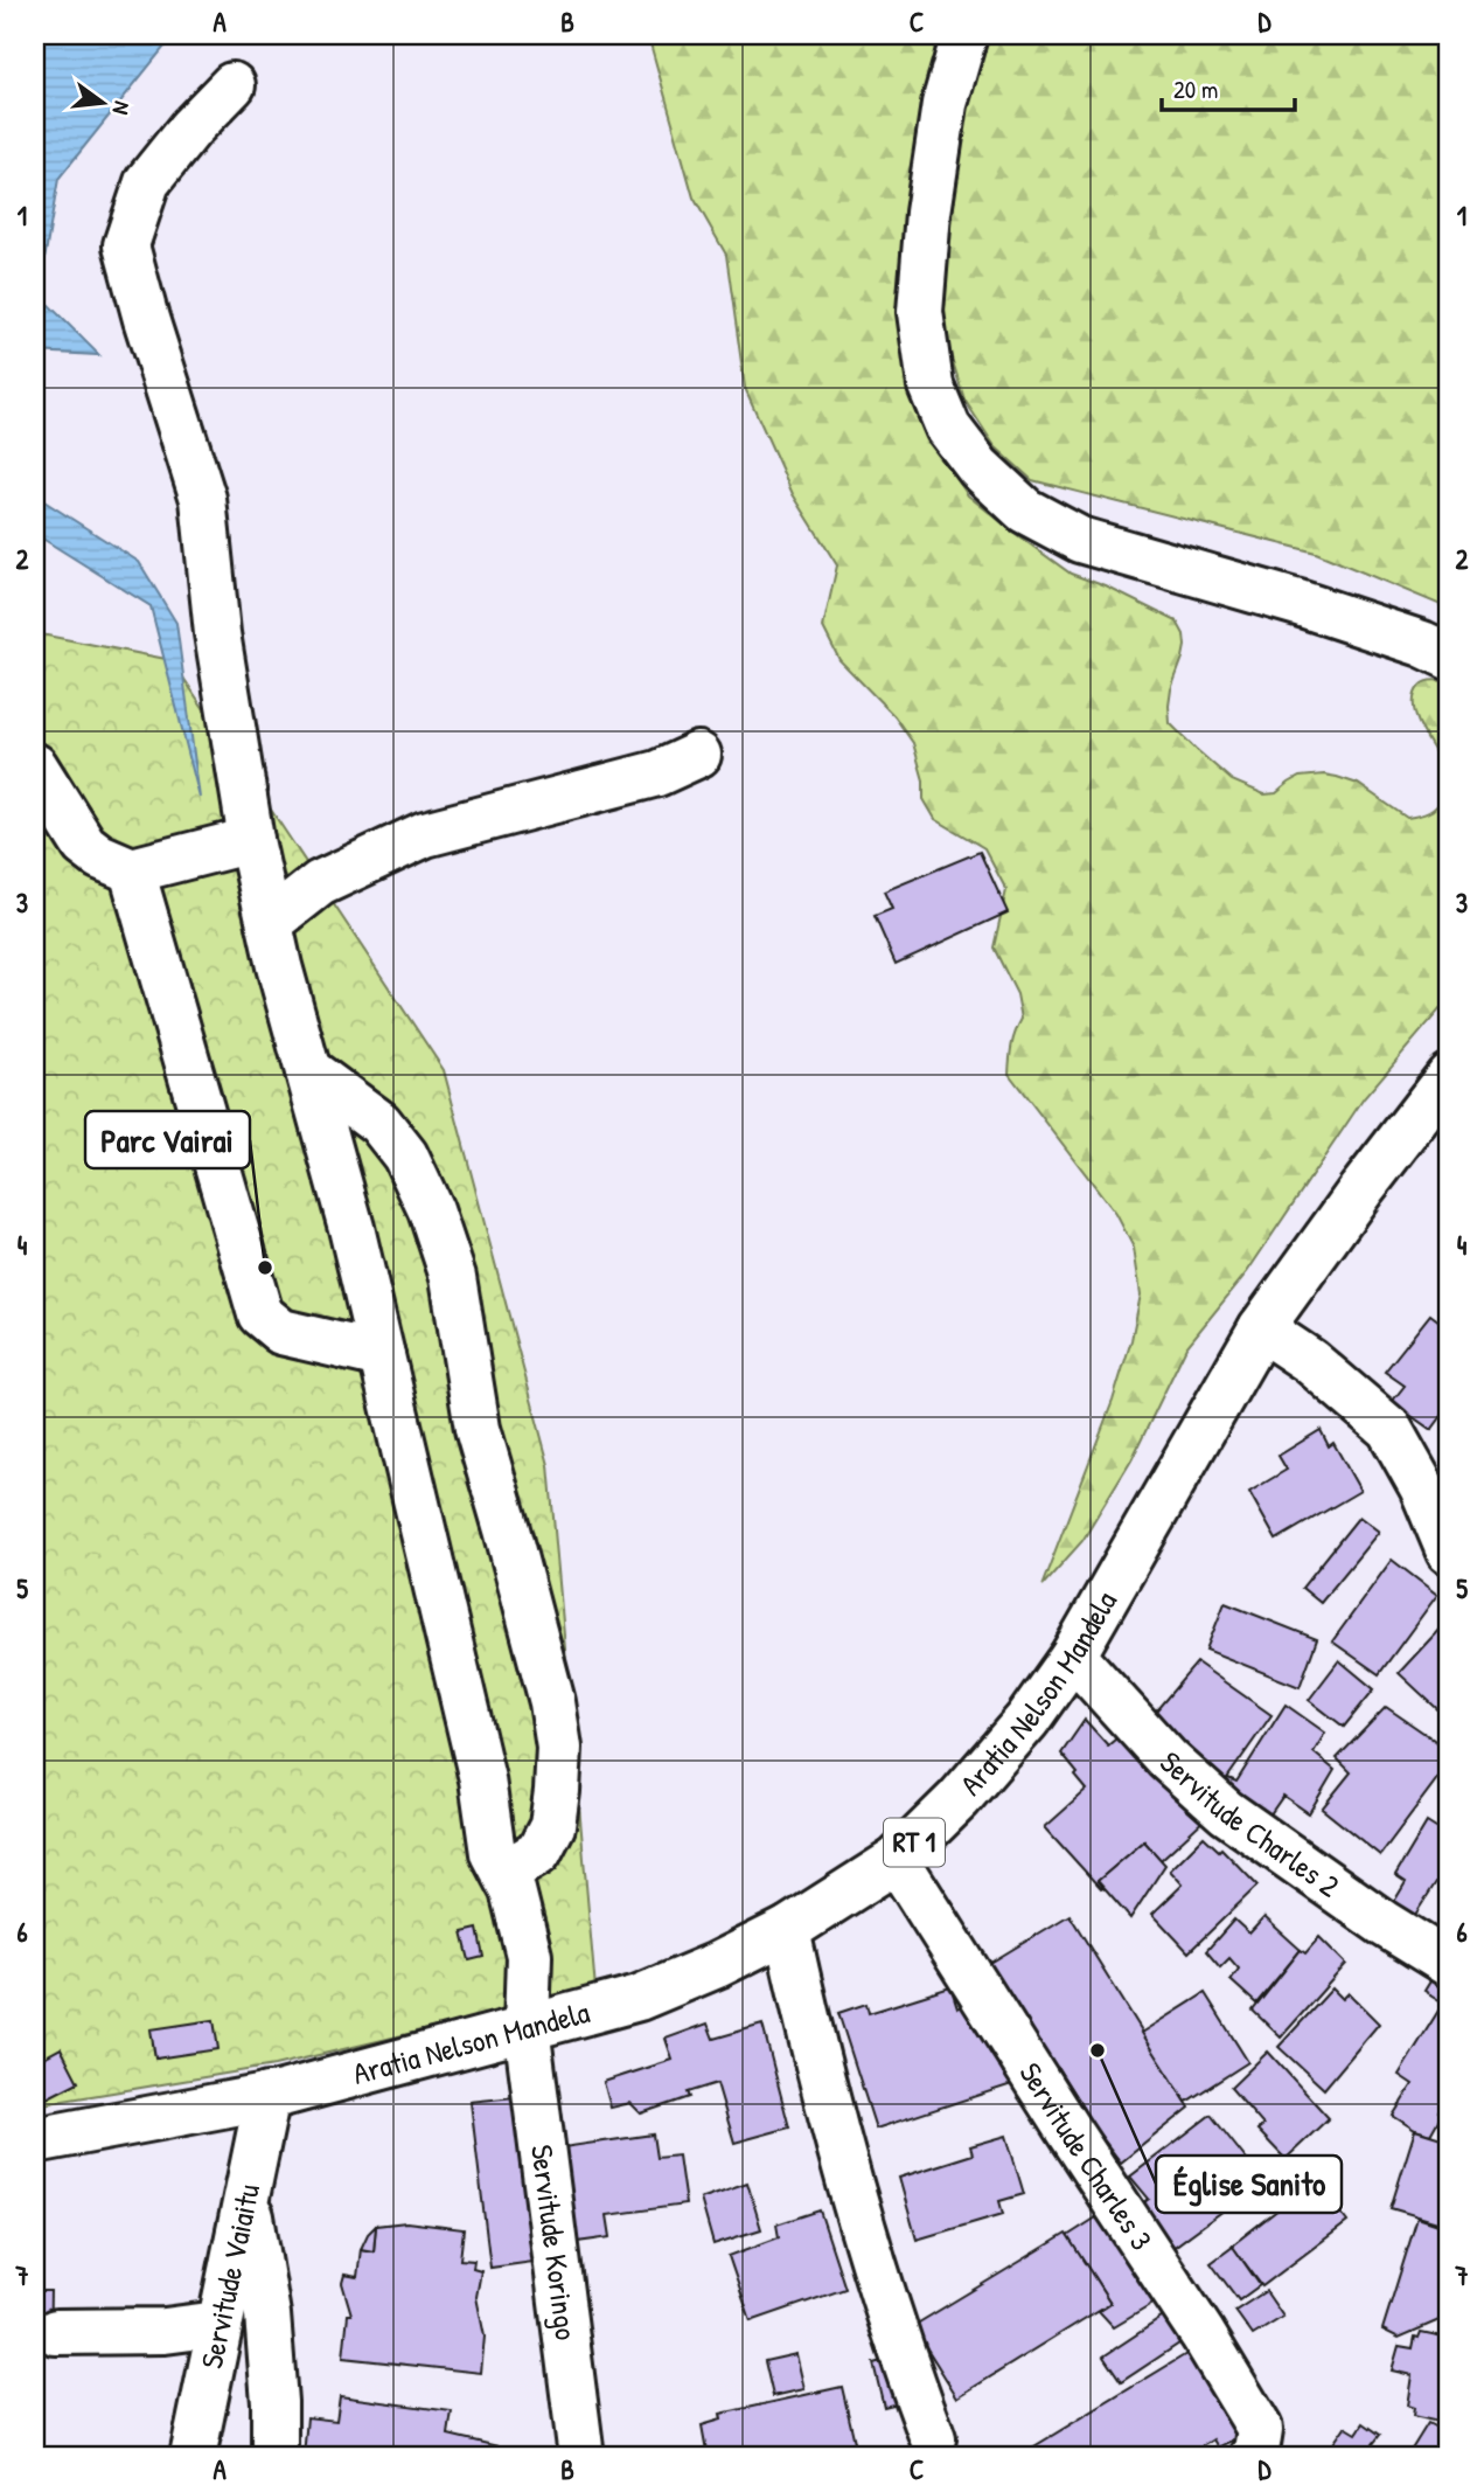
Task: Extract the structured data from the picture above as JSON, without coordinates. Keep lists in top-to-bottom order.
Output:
{
  "streets": {
    "street": [
      "Aratia Nelson Mandela",
      "Servitude Charles 2",
      "RT 1",
      "Servitude Charles 3",
      "Servitude Koringo",
      "Servitude Vaiaitu"
    ]
  },
  "crossings": [
    ["Aratia Nelson Mandela", "Servitude Charles 2"],
    ["Aratia Nelson Mandela", "Servitude Charles 3"],
    ["Aratia Nelson Mandela", "Servitude Koringo"],
    ["Aratia Nelson Mandela", "Servitude Vaiaitu"]
  ],
  "places": ["Parc Vairai", "Église Sanito"],
  "scale_bar": "20 m",
  "north": "right",
  "grid": {
    "columns": [
      "A",
      "B",
      "C",
      "D"
    ],
    "rows": [
      "1",
      "2",
      "3",
      "4",
      "5",
      "6",
      "7"
    ]
  }
}
